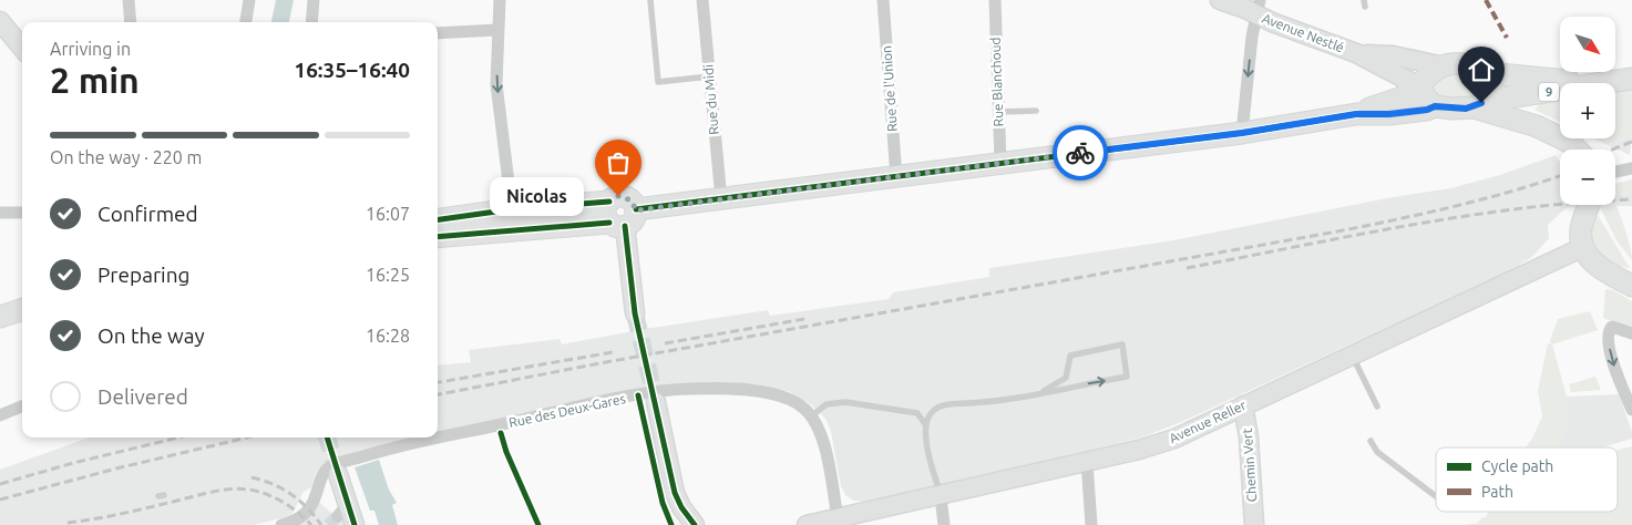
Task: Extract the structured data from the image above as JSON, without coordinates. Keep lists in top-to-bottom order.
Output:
{
  "streets": {
    "main road": ["9"],
    "street": [
      "Avenue Nestlé",
      "Rue Blanchoud",
      "Rue de l'Union",
      "Rue du Midi",
      "Rue des Deux-Gares",
      "Avenue Reller",
      "Chemin Vert"
    ]
  },
  "crossings": [
    ["Avenue Reller", "Chemin Vert"]
  ],
  "places": ["Nicolas"],
  "legend": ["Cycle path", "Path"],
  "north": "bottom right",
  "page": {
    "map_buttons": ["+", "−"],
    "heading": ["2 min", "Arriving in", "16:35–16:40"],
    "bar": "On the way · 220 m",
    "bubble": "Nicolas",
    "list": [
      ["Confirmed", "16:07"],
      ["Preparing", "16:25"],
      ["On the way", "16:28"],
      "Delivered"
    ]
  }
}
